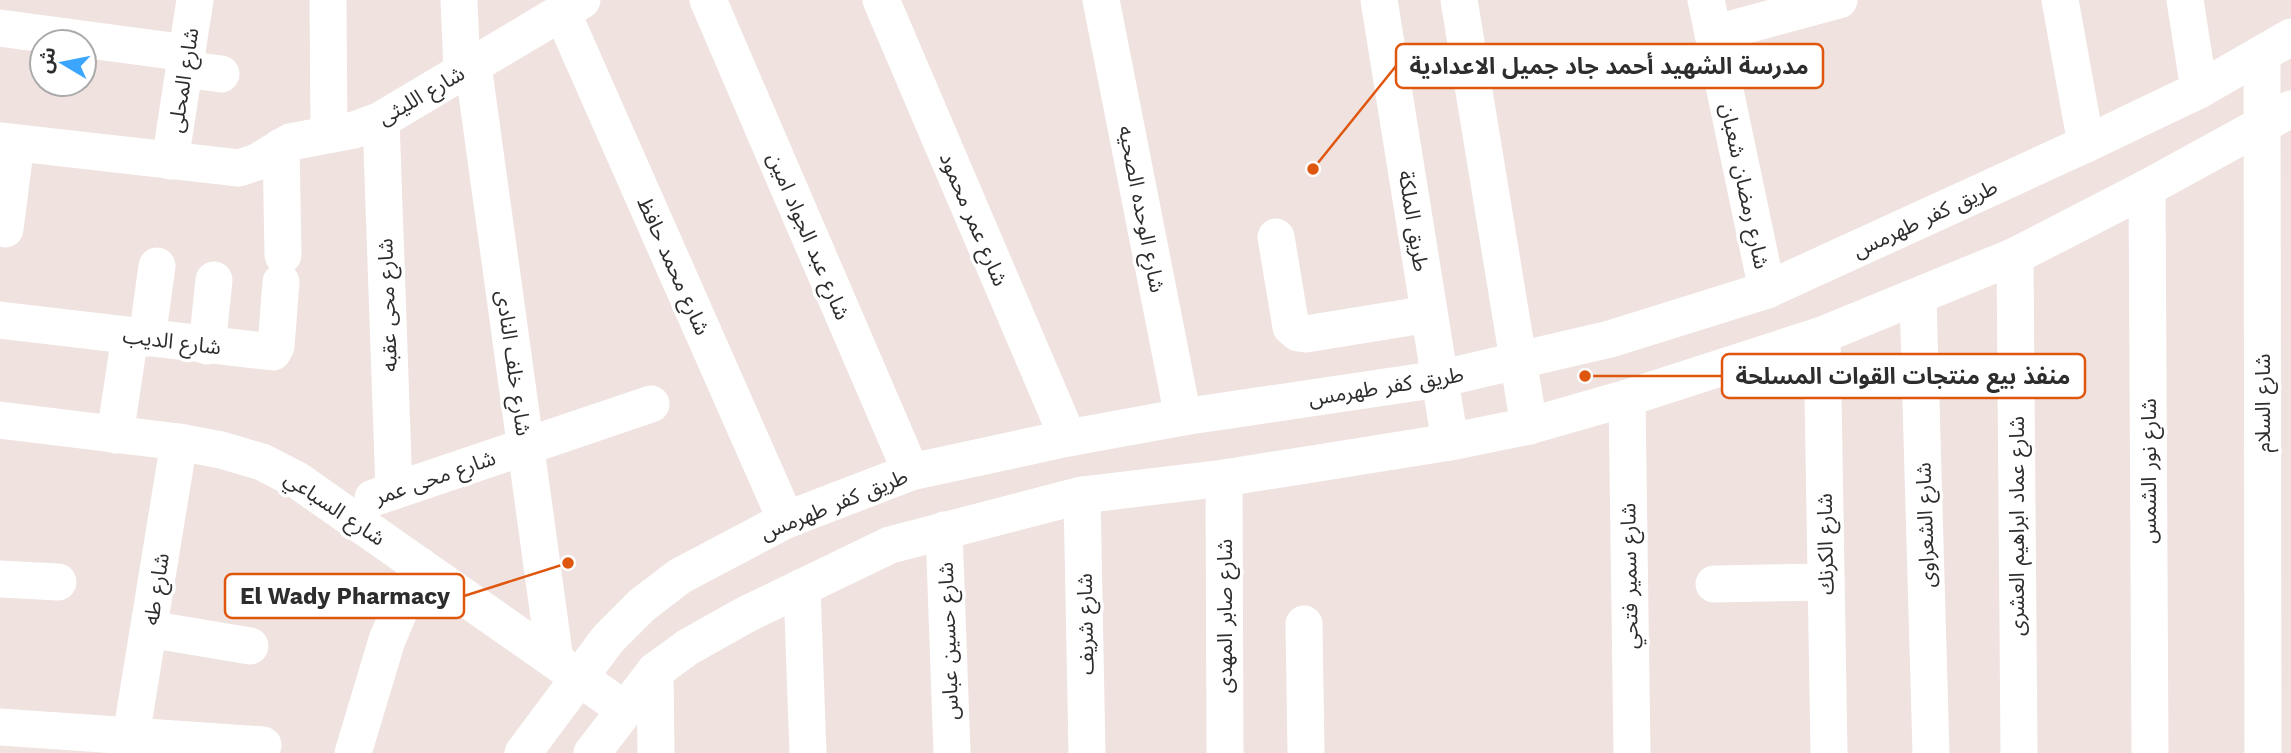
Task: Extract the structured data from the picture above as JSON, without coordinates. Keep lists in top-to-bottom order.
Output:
{
  "streets": {
    "street": [
      "شارع المحلى",
      "شارع الليثى",
      "شارع رمضان شعبان",
      "شارع الوحده الصحيه",
      "طريق كفر طهرمس",
      "شارع عمر محمود",
      "طريق الملكة",
      "شارع عبد الجواد امين",
      "شارع محمد حافظ",
      "شارع محى عقبه",
      "شارع الديب",
      "شارع خلف النادى",
      "شارع السلام",
      "شارع نور الشمس",
      "شارع محى عمر",
      "شارع السباعي",
      "شارع الشعراوى",
      "شارع عماد ابراهيم العشرى",
      "شارع الكرنك",
      "شارع سمير فتحي",
      "شارع طه",
      "شارع صابر المهدى",
      "شارع شريف",
      "شارع حسين عباس"
    ]
  },
  "crossings": [
    ["شارع المحلى", "شارع الليثى"],
    ["شارع الليثى", "شارع محمد حافظ"],
    ["شارع الليثى", "شارع محى عقبه"],
    ["شارع الليثى", "شارع الديب"],
    ["شارع الليثى", "شارع خلف النادى"],
    ["شارع رمضان شعبان", "طريق كفر طهرمس"],
    ["شارع الوحده الصحيه", "طريق كفر طهرمس"],
    ["طريق كفر طهرمس", "شارع عمر محمود"],
    ["طريق كفر طهرمس", "طريق الملكة"],
    ["طريق كفر طهرمس", "شارع عبد الجواد امين"],
    ["طريق كفر طهرمس", "شارع محمد حافظ"],
    ["طريق كفر طهرمس", "شارع خلف النادى"],
    ["طريق كفر طهرمس", "شارع السلام"],
    ["طريق كفر طهرمس", "شارع السباعي"],
    ["شارع محى عقبه", "شارع محى عمر"],
    ["شارع خلف النادى", "شارع محى عمر"],
    ["شارع خلف النادى", "شارع السباعي"],
    ["شارع محى عمر", "شارع السباعي"],
    ["شارع السباعي", "شارع طه"]
  ],
  "places": ["مدرسة الشهيد أحمد جاد جميل الاعدادية", "منفذ بيع منتجات القوات المسلحة", "El Wady Pharmacy"],
  "north": "left"
}
